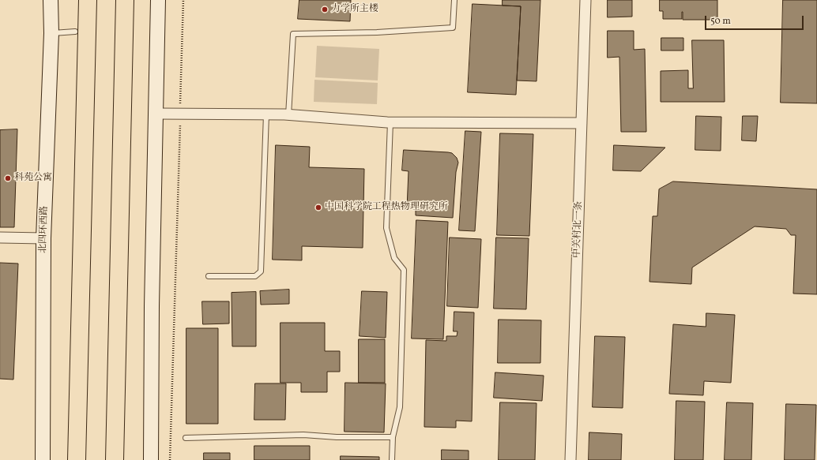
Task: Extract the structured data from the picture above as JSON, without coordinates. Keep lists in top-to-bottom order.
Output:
{
  "streets": {
    "street": ["北四环西路", "中关村北一条"]
  },
  "places": ["力学所主楼", "科苑公寓", "中国科学院工程热物理研究所"],
  "scale_bar": "50 m"
}
